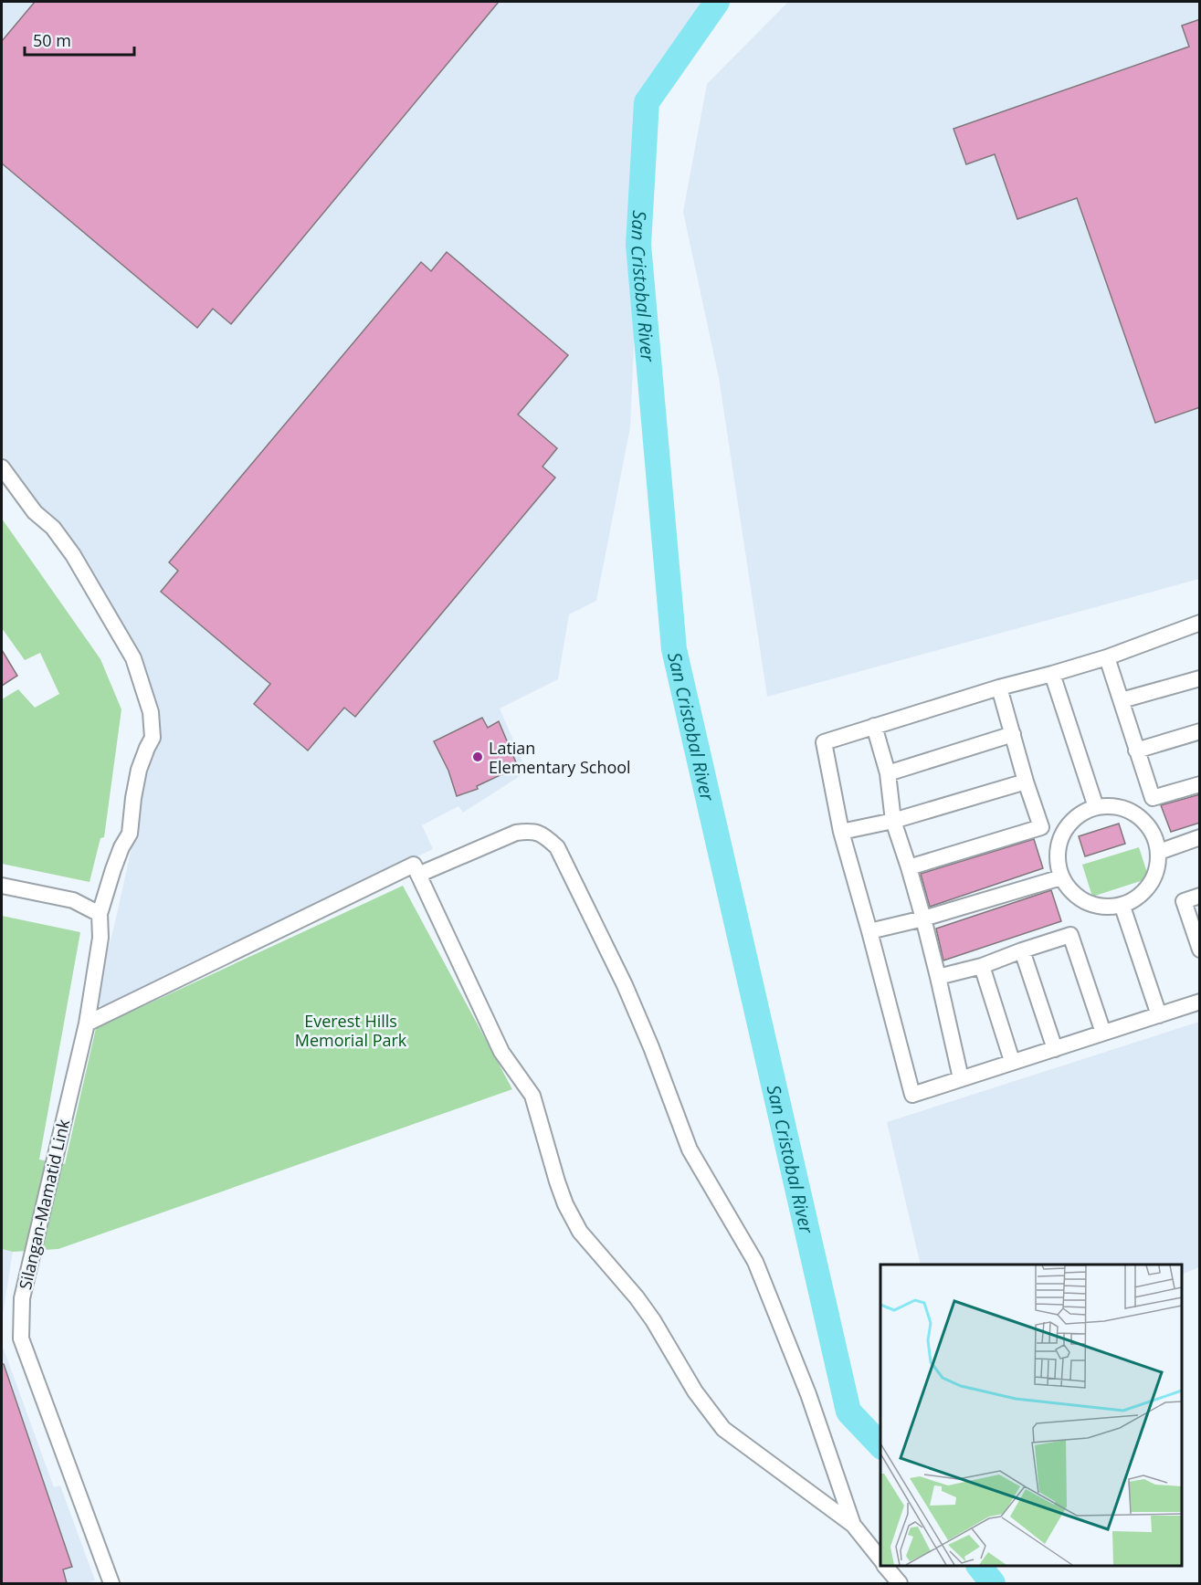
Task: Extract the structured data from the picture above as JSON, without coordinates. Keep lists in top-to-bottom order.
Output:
{
  "streets": {
    "street": ["Silangan-Mamatid Link"]
  },
  "water": ["San Cristobal River"],
  "parks": ["Everest Hills Memorial Park"],
  "places": ["Latian Elementary School"],
  "scale_bar": "50 m"
}
